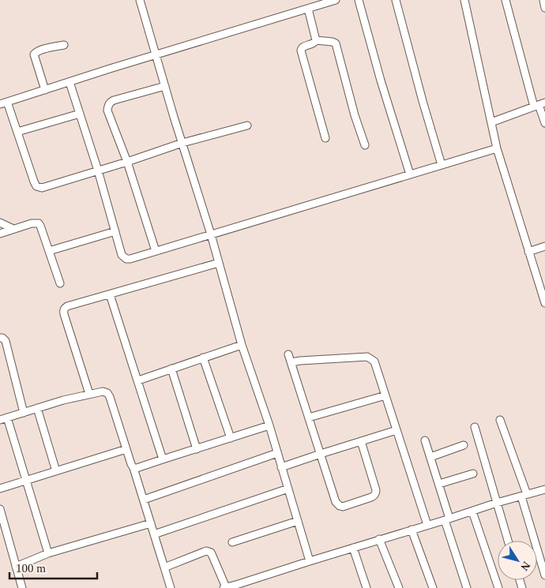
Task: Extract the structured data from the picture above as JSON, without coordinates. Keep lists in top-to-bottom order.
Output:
{
  "scale_bar": "100 m",
  "north": "bottom right"
}
